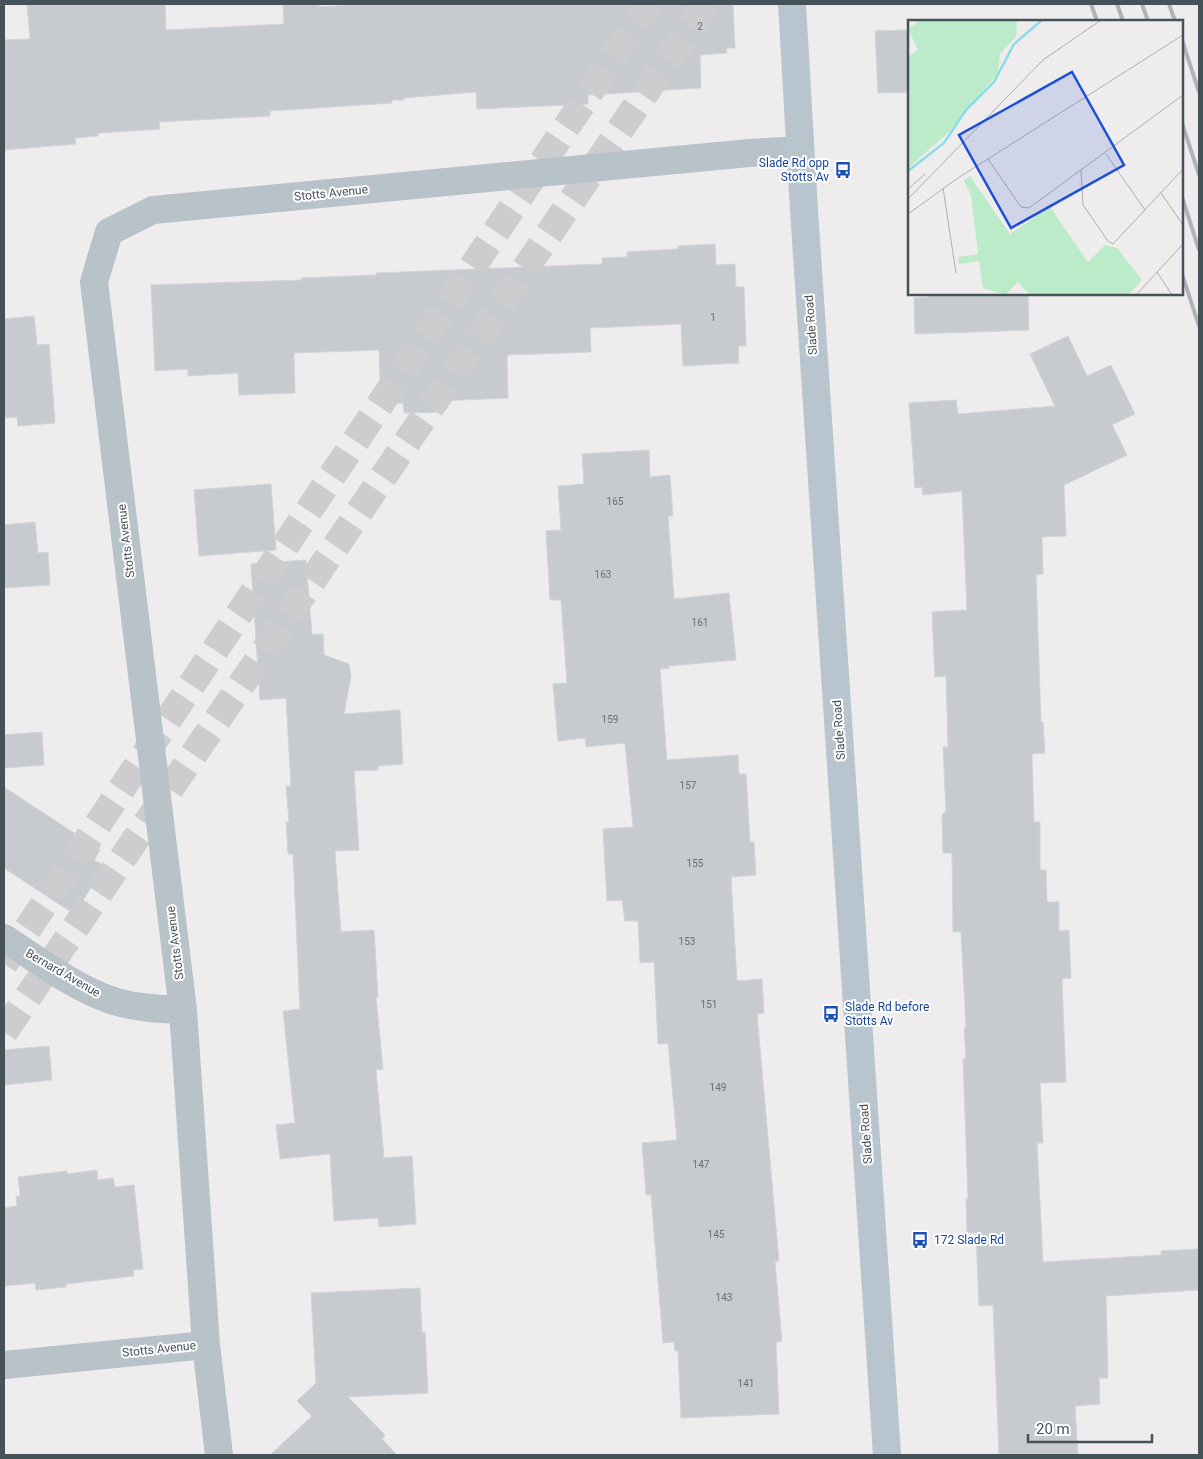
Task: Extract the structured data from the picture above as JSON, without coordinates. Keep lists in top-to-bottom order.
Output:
{
  "streets": {
    "main road": ["Slade Road"],
    "street": ["Stotts Avenue", "Bernard Avenue"]
  },
  "crossings": [
    ["Stotts Avenue", "Slade Road"],
    ["Stotts Avenue", "Bernard Avenue"]
  ],
  "places": {
    "bus stop": ["Slade Rd opp Stotts Av", "Slade Rd before Stotts Av", "172 Slade Rd"]
  },
  "house_numbers": [
    "2",
    "1",
    "165",
    "163",
    "161",
    "159",
    "157",
    "155",
    "153",
    "151",
    "149",
    "147",
    "145",
    "143",
    "141"
  ],
  "scale_bar": "20 m"
}
